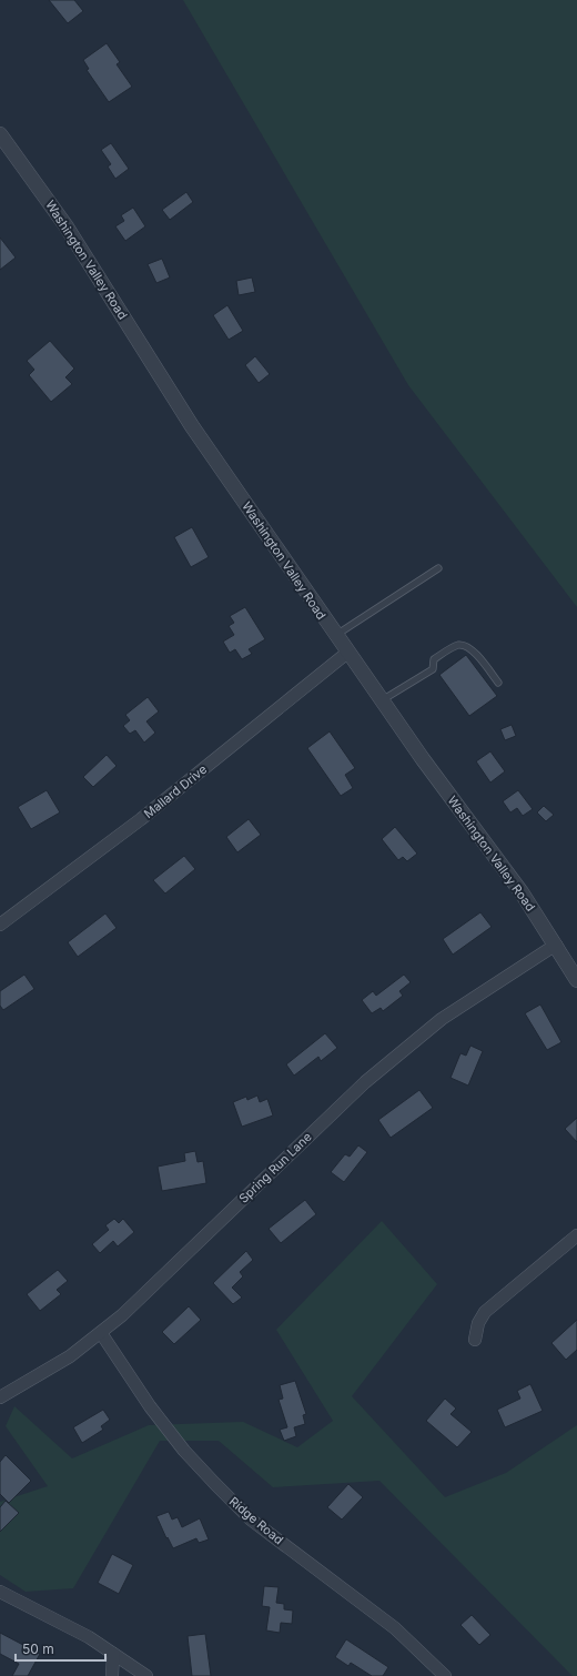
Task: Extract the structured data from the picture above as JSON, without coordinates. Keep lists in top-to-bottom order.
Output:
{
  "streets": {
    "street": [
      "Washington Valley Road",
      "Mallard Drive",
      "Spring Run Lane",
      "Ridge Road"
    ]
  },
  "crossings": [
    ["Washington Valley Road", "Mallard Drive"],
    ["Washington Valley Road", "Spring Run Lane"],
    ["Spring Run Lane", "Ridge Road"]
  ],
  "scale_bar": "50 m"
}
